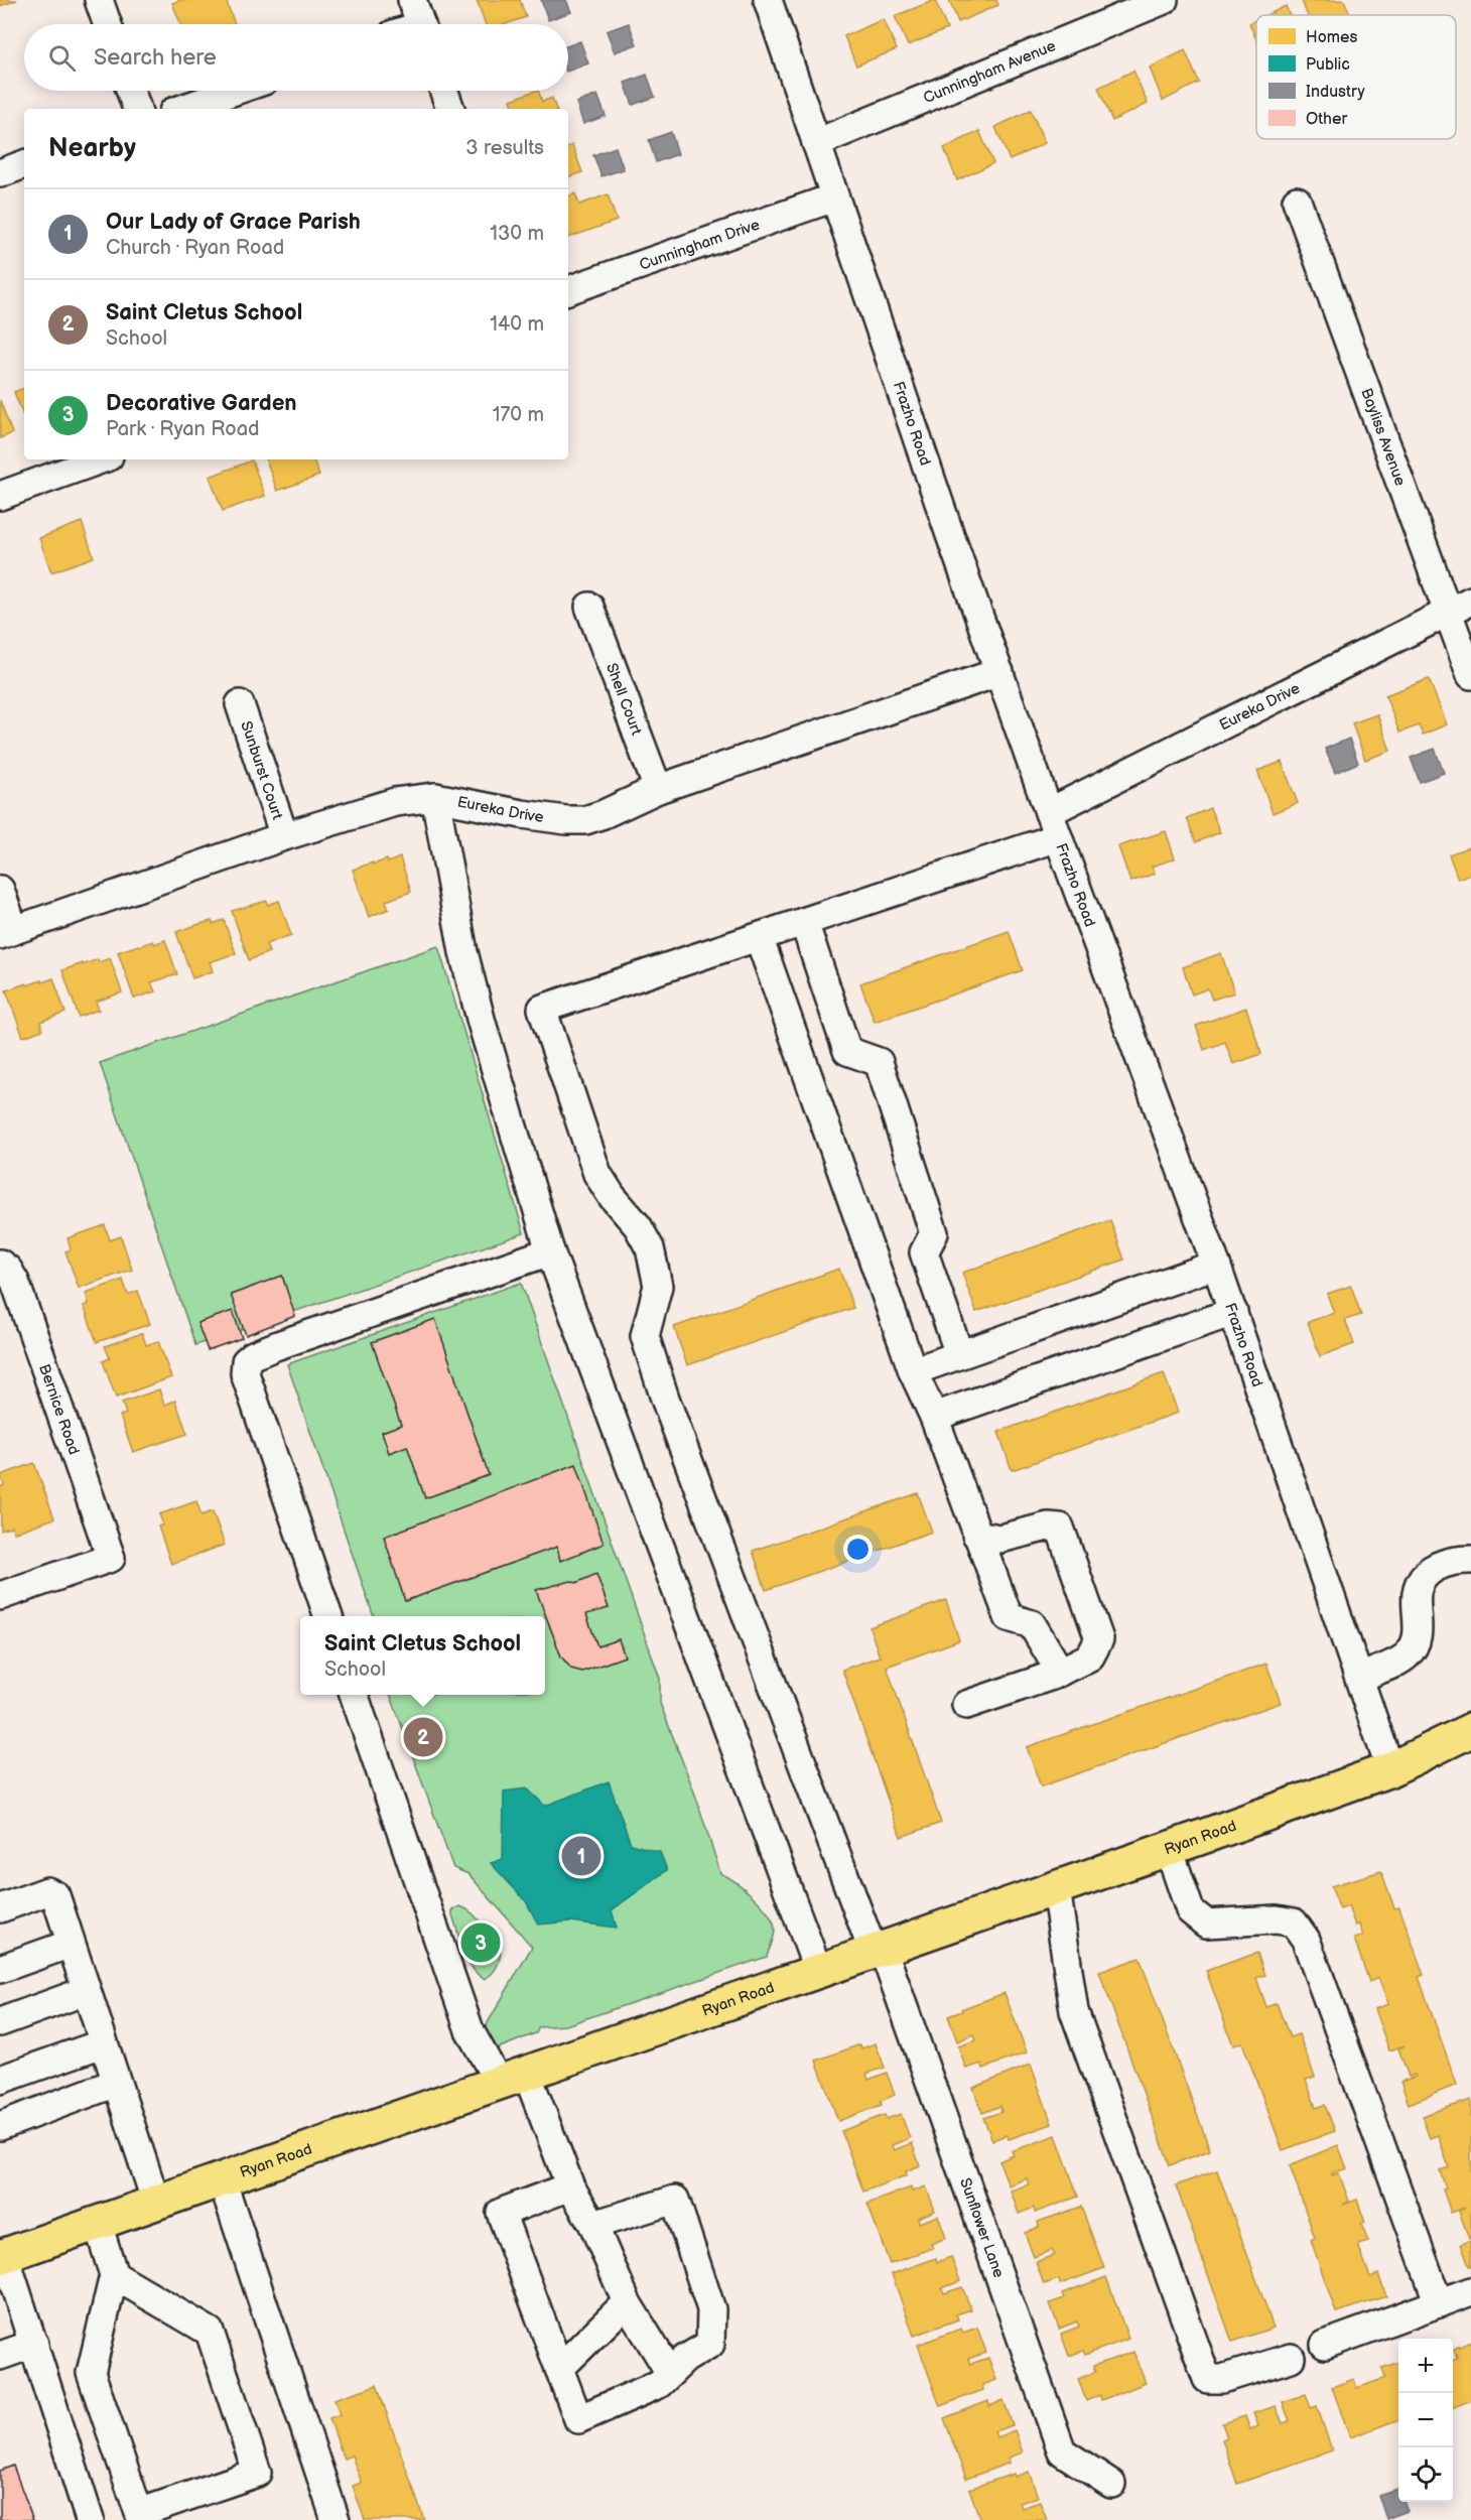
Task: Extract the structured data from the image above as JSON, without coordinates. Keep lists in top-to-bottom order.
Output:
{
  "streets": {
    "main road": ["Ryan Road"],
    "street": [
      "Cunningham Avenue",
      "Cunningham Drive",
      "Frazho Road",
      "Bayliss Avenue",
      "Shell Court",
      "Eureka Drive",
      "Sunburst Court",
      "Bernice Road",
      "Sunflower Lane"
    ]
  },
  "crossings": [
    ["Cunningham Avenue", "Frazho Road"],
    ["Cunningham Drive", "Frazho Road"],
    ["Frazho Road", "Eureka Drive"],
    ["Frazho Road", "Ryan Road"],
    ["Bayliss Avenue", "Eureka Drive"],
    ["Shell Court", "Eureka Drive"],
    ["Eureka Drive", "Sunburst Court"],
    ["Ryan Road", "Sunflower Lane"]
  ],
  "legend": [
    "Homes",
    "Public",
    "Industry",
    "Other"
  ],
  "page": {
    "search": "Search here",
    "heading": ["Nearby", "3 results"],
    "list": [
      {
        "mark": "1",
        "name": "Our Lady of Grace Parish",
        "note": "Church · Ryan Road",
        "value": "130 m"
      },
      {
        "mark": "2",
        "name": "Saint Cletus School",
        "note": "School",
        "value": "140 m"
      },
      {
        "mark": "3",
        "name": "Decorative Garden",
        "note": "Park · Ryan Road",
        "value": "170 m"
      }
    ],
    "popup": ["Saint Cletus School", "School"],
    "pins": ["2", "1", "3"],
    "map_buttons": ["+", "−"]
  }
}
